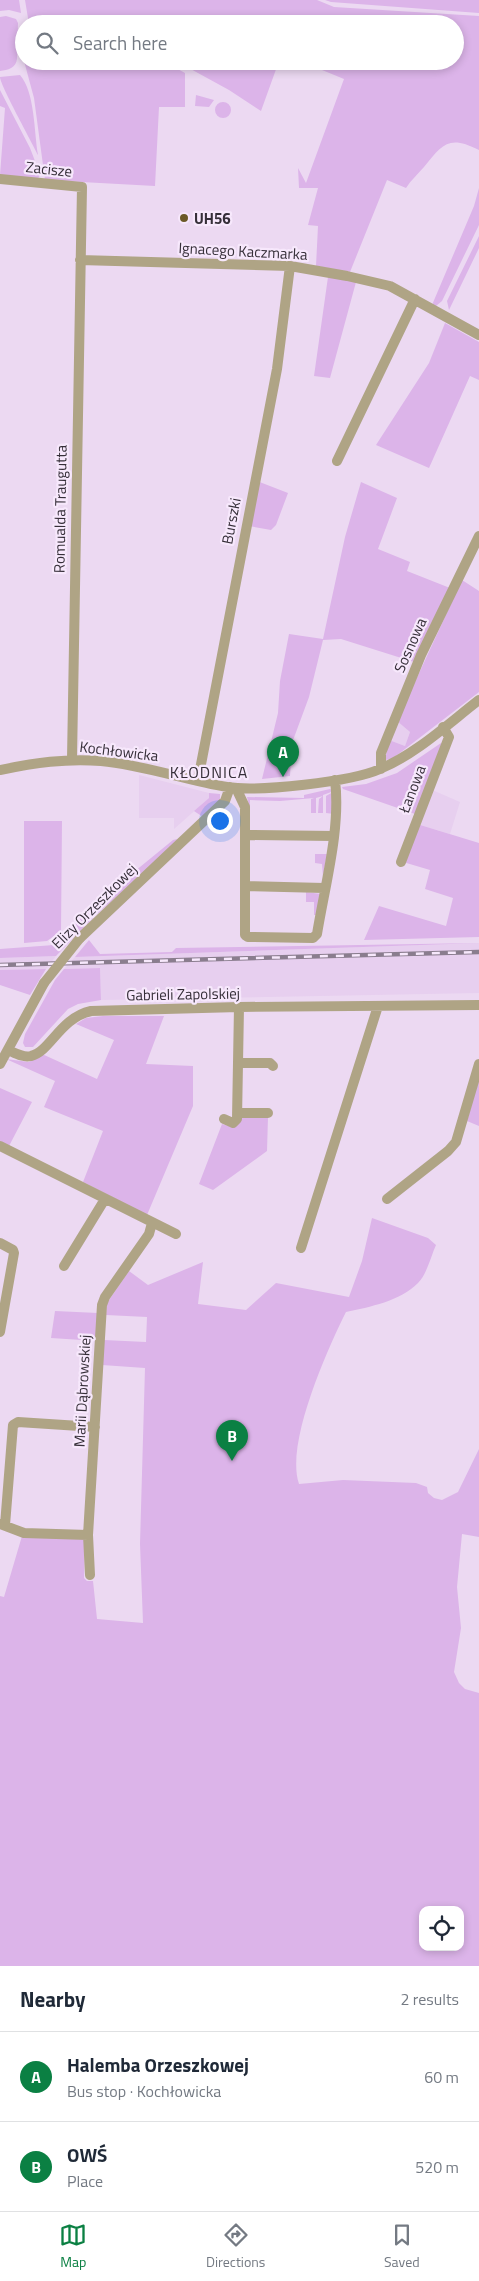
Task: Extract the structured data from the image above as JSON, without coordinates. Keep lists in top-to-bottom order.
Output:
{
  "streets": {
    "street": [
      "Zacisze",
      "Ignacego Kaczmarka",
      "Romualda Traugutta",
      "Burszki",
      "Sosnowa",
      "Kochłowicka",
      "Łanowa",
      "Elizy Orzeszkowej",
      "Gabrieli Zapolskiej",
      "Marii Dąbrowskiej"
    ]
  },
  "crossings": [
    ["Zacisze", "Ignacego Kaczmarka"],
    ["Zacisze", "Romualda Traugutta"],
    ["Ignacego Kaczmarka", "Romualda Traugutta"],
    ["Ignacego Kaczmarka", "Burszki"],
    ["Romualda Traugutta", "Kochłowicka"],
    ["Burszki", "Kochłowicka"],
    ["Sosnowa", "Kochłowicka"],
    ["Kochłowicka", "Łanowa"],
    ["Kochłowicka", "Elizy Orzeszkowej"],
    ["Elizy Orzeszkowej", "Gabrieli Zapolskiej"]
  ],
  "districts": ["KŁODNICA"],
  "places": ["UH56"],
  "page": {
    "search": "Search here",
    "pins": ["A", "B"],
    "heading": ["Nearby", "2 results"],
    "list": [
      {
        "mark": "A",
        "name": "Halemba Orzeszkowej",
        "note": "Bus stop · Kochłowicka",
        "value": "60 m"
      },
      {
        "mark": "B",
        "name": "OWŚ",
        "note": "Place",
        "value": "520 m"
      }
    ],
    "nav": ["Map", "Directions", "Saved"]
  }
}
